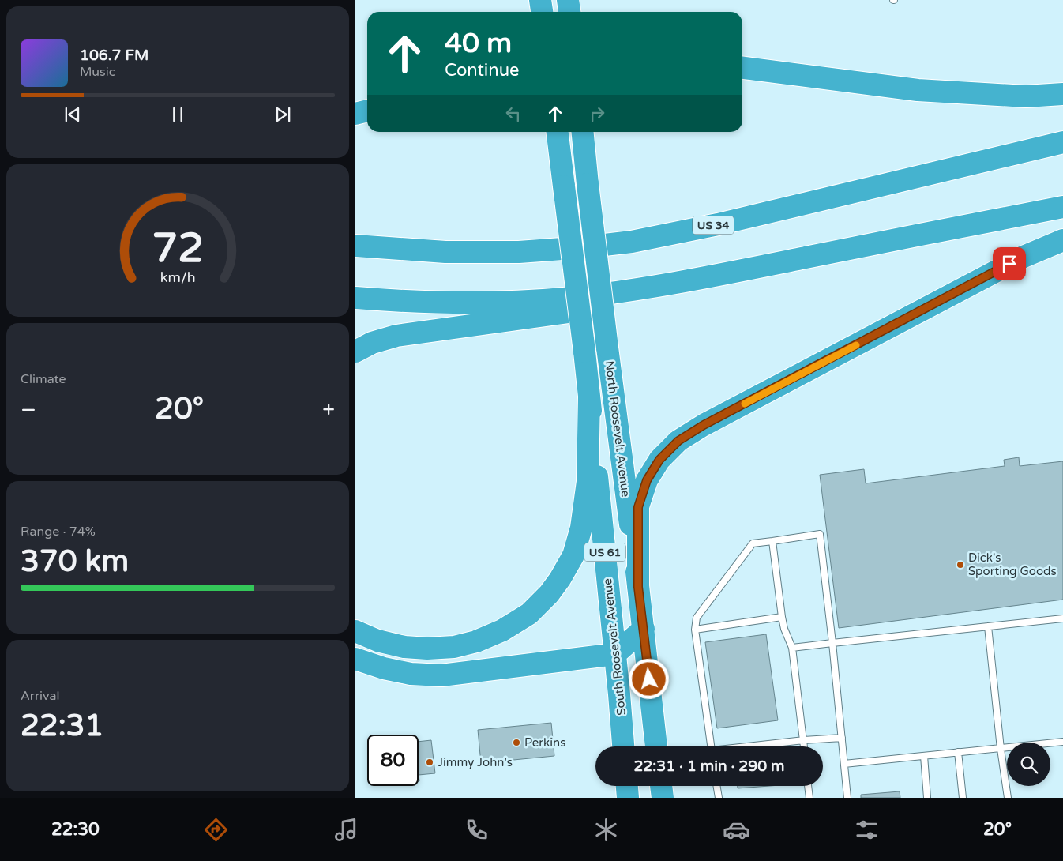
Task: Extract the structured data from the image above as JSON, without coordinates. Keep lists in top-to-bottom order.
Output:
{
  "streets": {
    "highway": [
      "US 34",
      "North Roosevelt Avenue",
      "US 61",
      "South Roosevelt Avenue"
    ]
  },
  "places": ["Dick's Sporting Goods", "Perkins", "Jimmy John's"],
  "page": {
    "turn": ["40 m", "Continue"],
    "song": ["106.7 FM", "Music"],
    "tile": [
      "Climate",
      ["Range · 74%", "370 km"],
      ["Arrival", "22:31"]
    ],
    "heat": ["−", "20°", "+"],
    "limit": "80",
    "trip": "22:31 · 1 min · 290 m",
    "tabs": ["22:30", "20°"],
    "gauge": ["72", "km/h"]
  }
}
